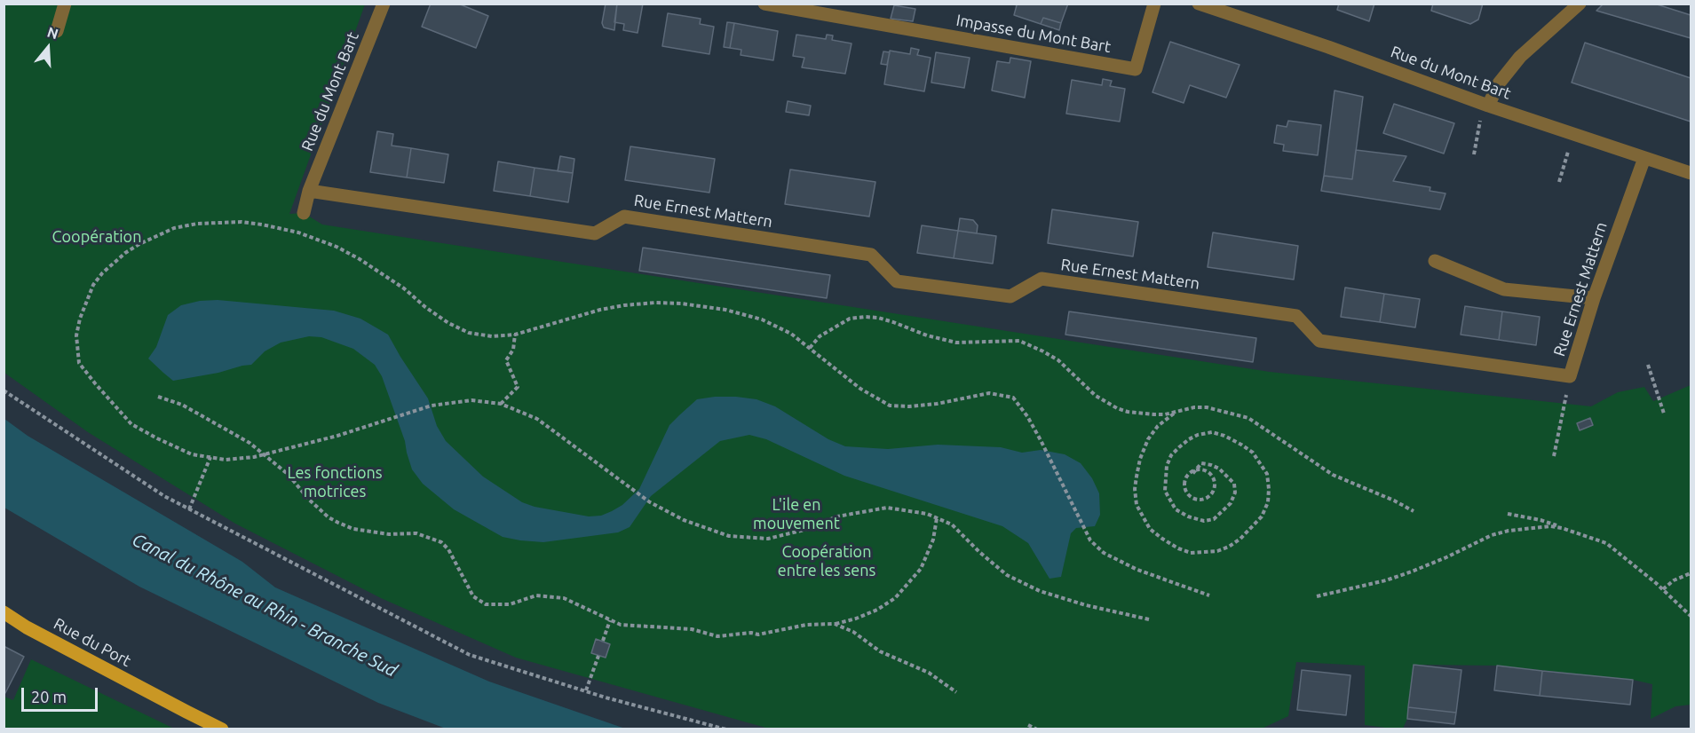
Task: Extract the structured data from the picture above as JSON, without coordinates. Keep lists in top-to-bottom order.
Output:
{
  "streets": {
    "main road": ["Rue du Port"],
    "street": ["Impasse du Mont Bart", "Rue du Mont Bart", "Rue Ernest Mattern"]
  },
  "crossings": [
    ["Rue du Mont Bart", "Rue Ernest Mattern"]
  ],
  "water": ["Canal du Rhône au Rhin - Branche Sud"],
  "parks": [
    "Coopération",
    "Les fonctions motrices",
    "L'ile en mouvement",
    "Coopération entre les sens"
  ],
  "scale_bar": "20 m",
  "north": "top"
}
